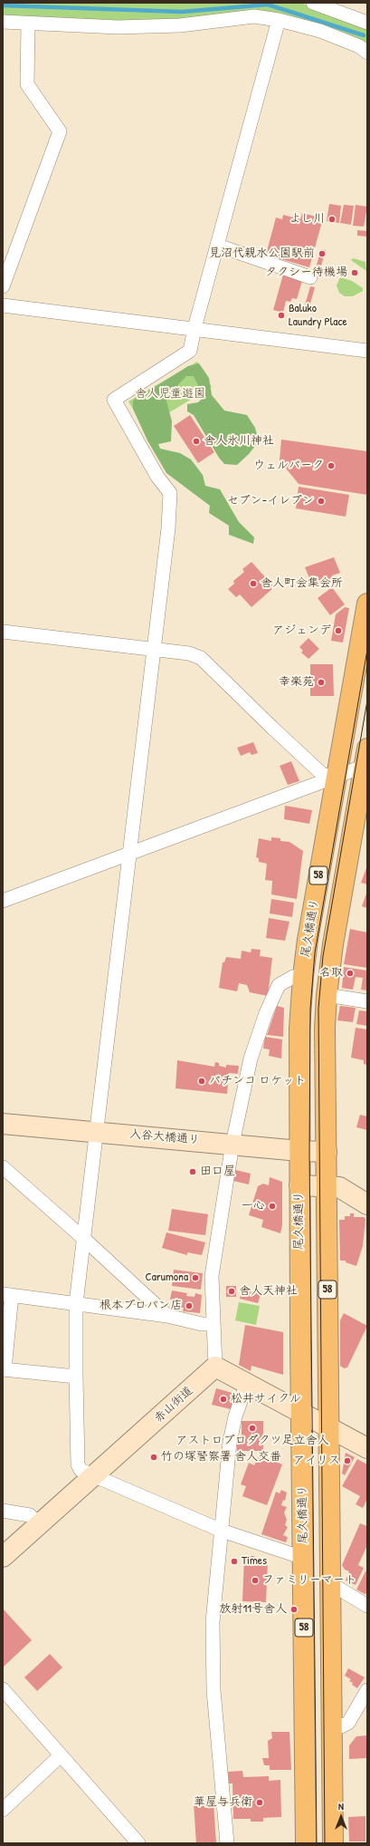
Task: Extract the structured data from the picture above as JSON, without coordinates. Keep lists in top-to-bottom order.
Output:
{
  "streets": {
    "main road": ["58", "尾久橋通り"],
    "street": ["入谷大橋通り", "赤山街道"]
  },
  "crossings": [
    ["尾久橋通り", "入谷大橋通り"]
  ],
  "parks": ["舎人児童遊園"],
  "places": [
    "よし川",
    "見沼代親水公園駅前",
    "タクシー待機場",
    "Baluko Laundry Place",
    "舎人氷川神社",
    "ウェルパーク",
    "セブン-イレブン",
    "舎人町会集会所",
    "アジェンデ",
    "幸楽苑",
    "名取",
    "パチンコ ロケット",
    "田口屋",
    "一心",
    "Carumona",
    "舎人天神社",
    "根本プロパン店",
    "松井サイクル",
    "アストロプロダクツ足立舎人",
    "竹の塚警察署 舎人交番",
    "アイリス",
    "Times",
    "ファミリーマート",
    "放射11号舎人",
    "華屋与兵衛"
  ],
  "north": "top"
}
